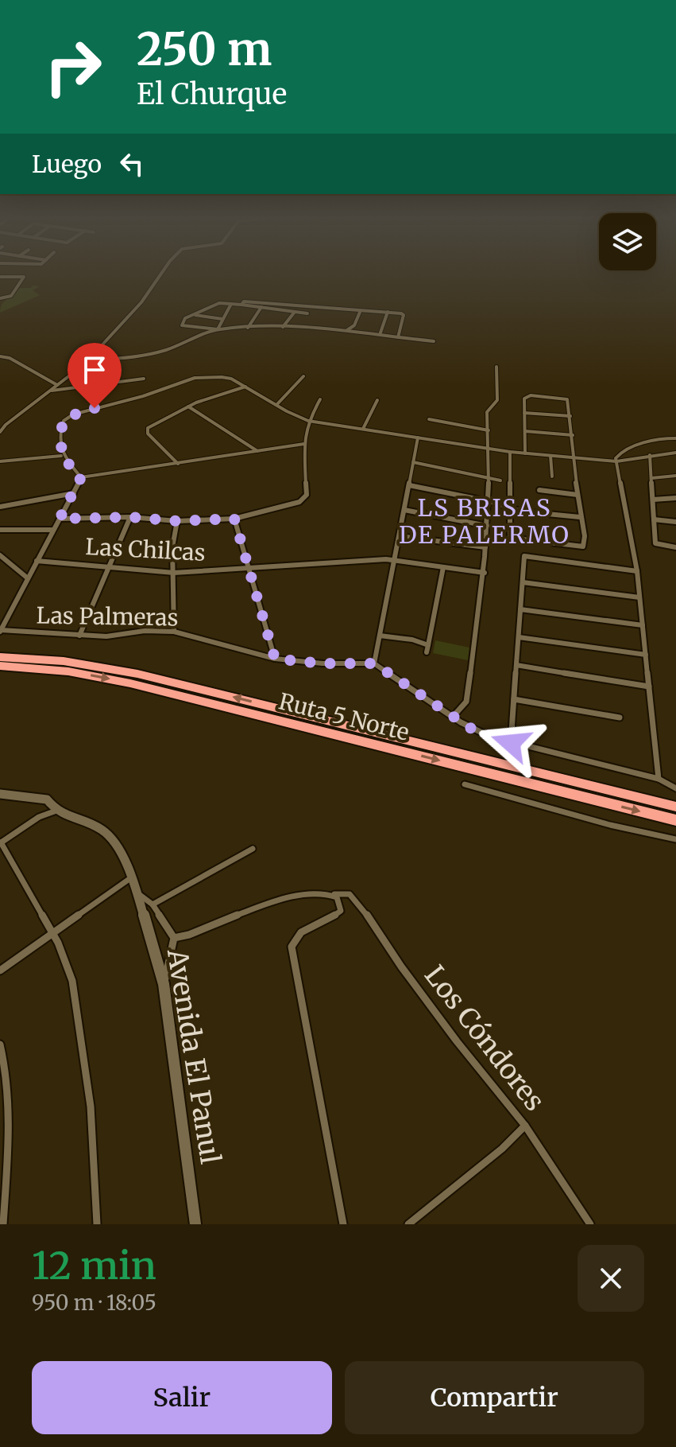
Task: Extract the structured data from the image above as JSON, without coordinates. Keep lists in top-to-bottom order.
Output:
{
  "streets": {
    "highway": ["Ruta 5 Norte"],
    "street": [
      "Las Chilcas",
      "Las Palmeras",
      "Los Cóndores",
      "Avenida El Panul"
    ]
  },
  "districts": ["LS BRISAS DE PALERMO"],
  "page": {
    "turn": ["250 m", "El Churque"],
    "then": "Luego",
    "heading": ["12 min", "950 m · 18:05"],
    "buttons": ["Salir", "Compartir"]
  }
}
